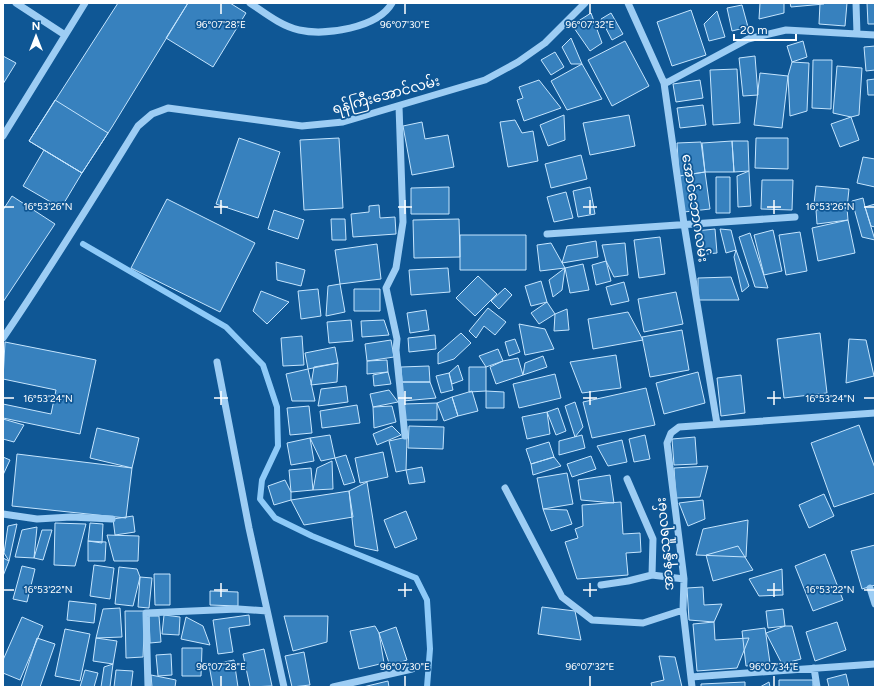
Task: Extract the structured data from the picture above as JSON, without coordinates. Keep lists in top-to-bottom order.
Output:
{
  "streets": {
    "street": ["ရန်ကြီးအောင်လမ်း", "အောင်ဘောဂလမ်း", "အာနန္ဒသူရလမ်း"]
  },
  "crossings": [
    ["အောင်ဘောဂလမ်း", "အာနန္ဒသူရလမ်း"]
  ],
  "scale_bar": "20 m",
  "north": "top",
  "coordinates": [
    "96°07'28\"E",
    "96°07'30\"E",
    "96°07'32\"E",
    "16°53'26\"N",
    "16°53'24\"N",
    "16°53'22\"N",
    "96°07'34\"E"
  ]
}
